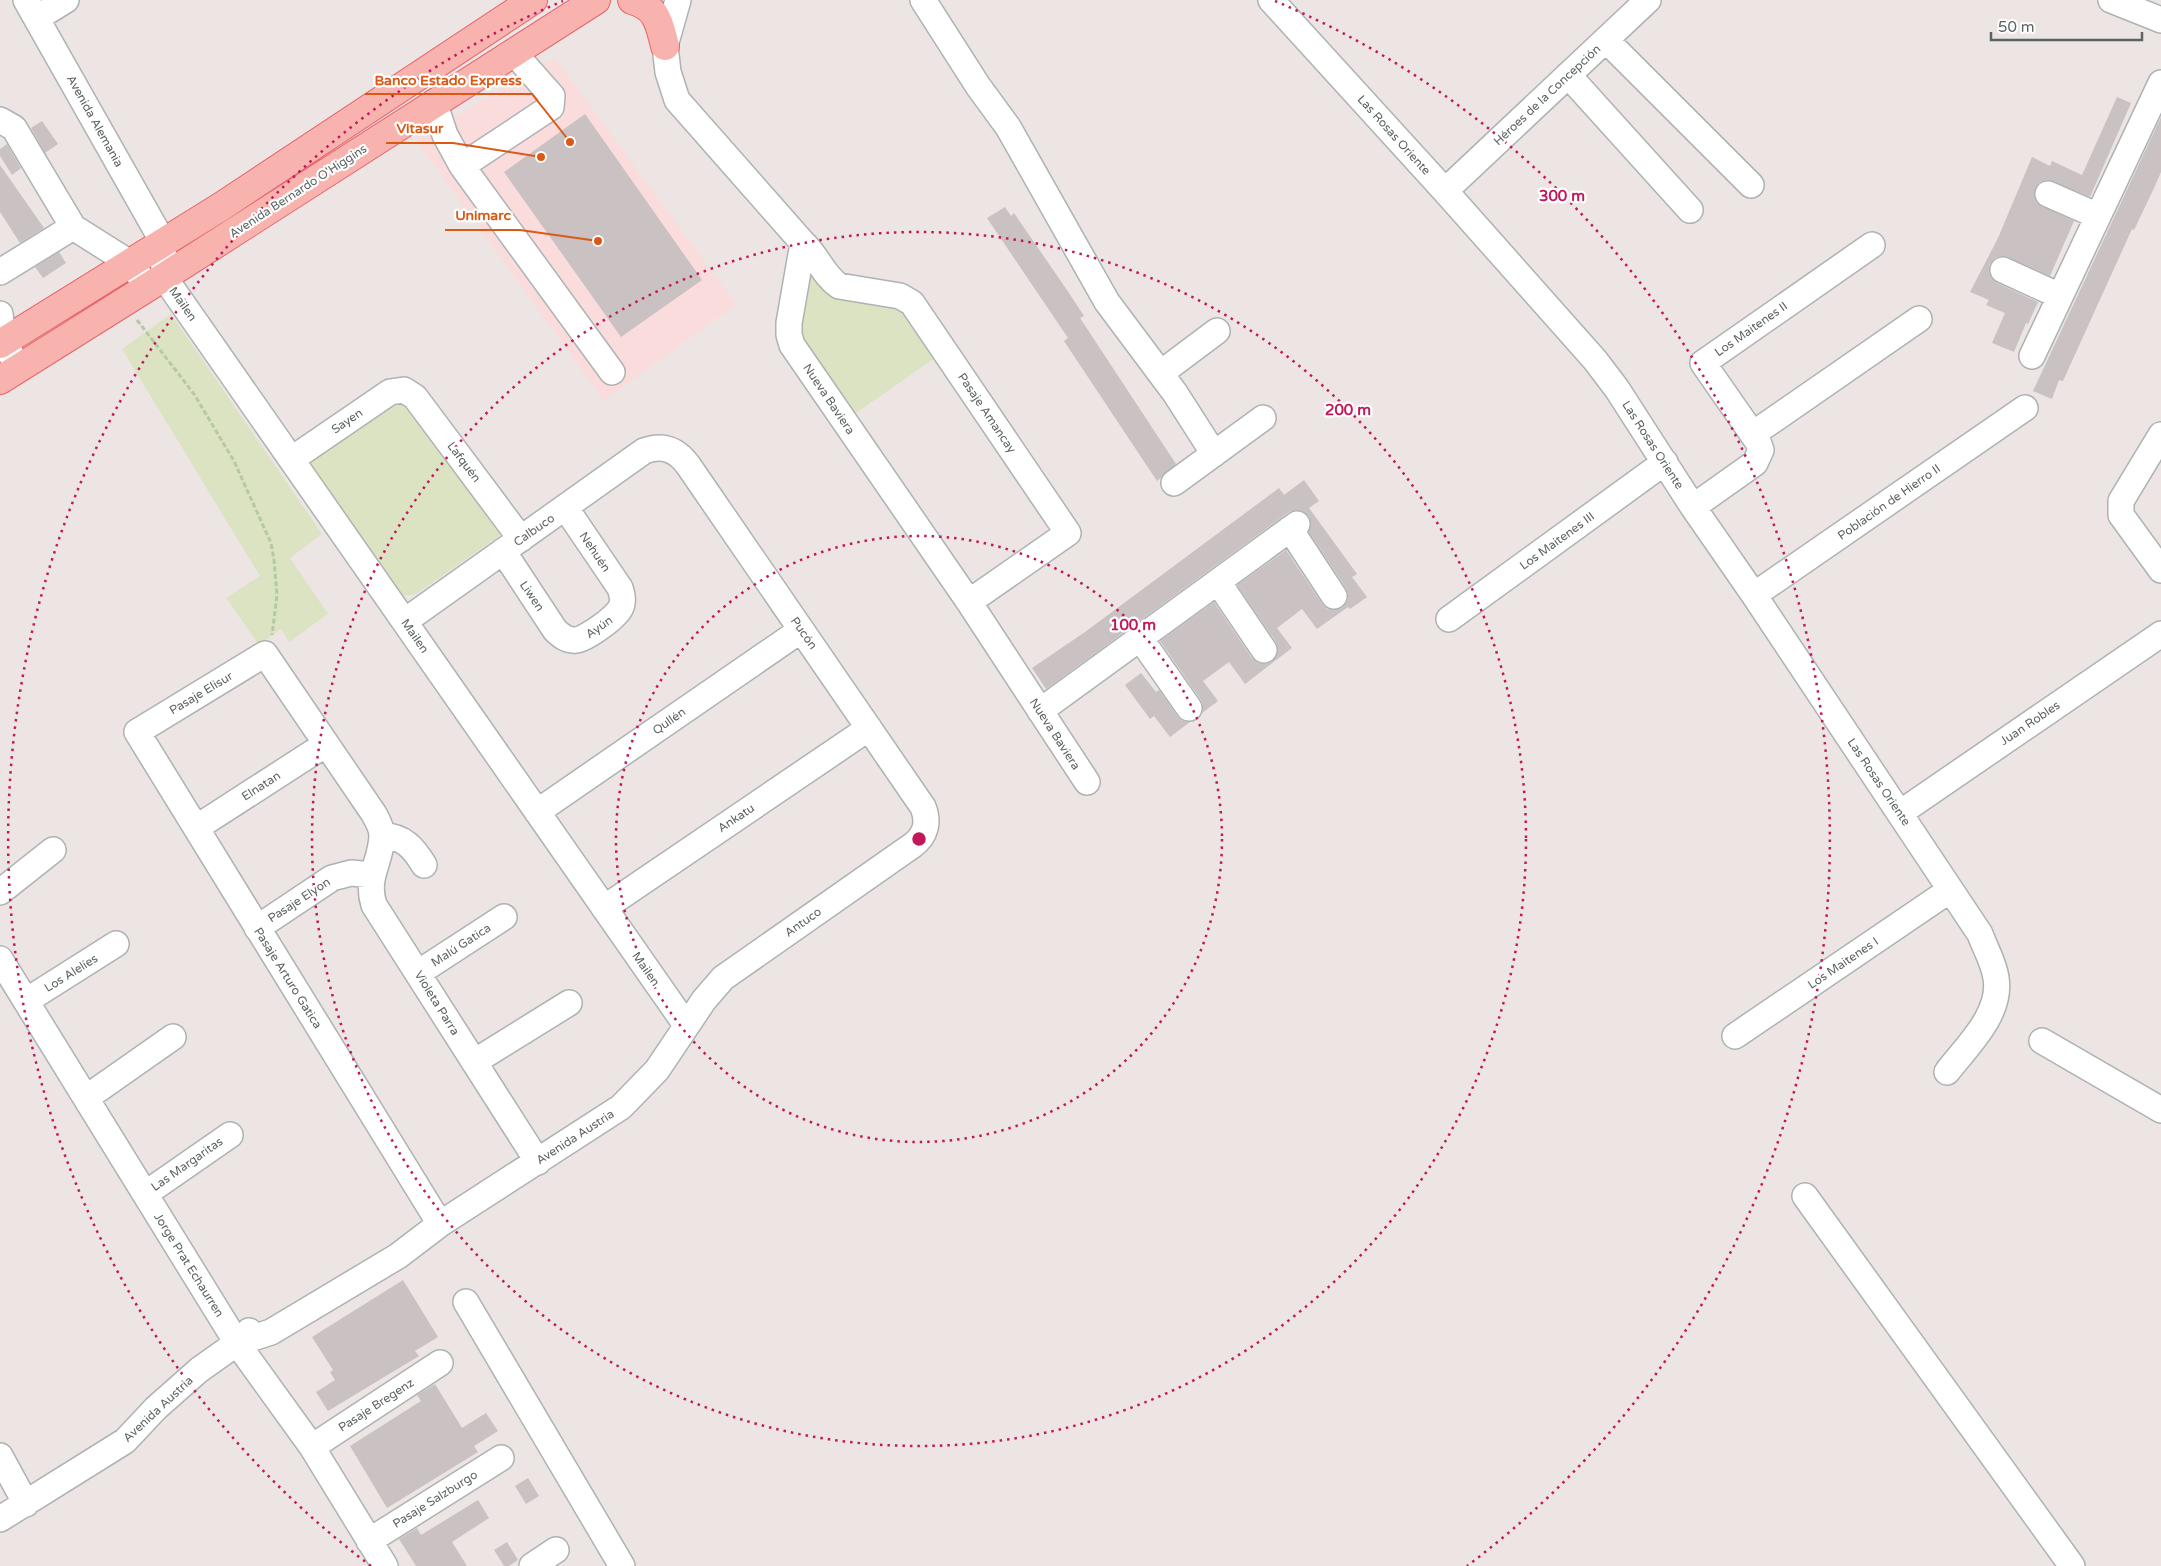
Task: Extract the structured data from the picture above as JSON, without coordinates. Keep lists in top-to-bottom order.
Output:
{
  "streets": {
    "main road": ["Avenida Bernardo O'Higgins"],
    "street": [
      "Héroes de la Concepción",
      "Avenida Alemania",
      "Las Rosas Oriente",
      "Mailen",
      "Los Maitenes II",
      "Nueva Baviera",
      "Pasaje Amancay",
      "Sayen",
      "Lafquén",
      "Población de Hierro II",
      "Calbuco",
      "Los Maitenes III",
      "Nehuén",
      "Liwen",
      "Ayún",
      "Pucón",
      "Pasaje Elisur",
      "Qullén",
      "Juan Robles",
      "Elnatan",
      "Ankatu",
      "Pasaje Elyon",
      "Antuco",
      "Malú Gatica",
      "Los Maitenes I",
      "Los Alelíes",
      "Pasaje Arturo Gatica",
      "Violeta Parra",
      "Avenida Austria",
      "Las Margaritas",
      "Jorge Prat Echaurren",
      "Pasaje Bregenz",
      "Pasaje Salzburgo"
    ]
  },
  "crossings": [
    ["Héroes de la Concepción", "Las Rosas Oriente"],
    ["Avenida Alemania", "Mailen"],
    ["Las Rosas Oriente", "Los Maitenes II"],
    ["Las Rosas Oriente", "Población de Hierro II"],
    ["Las Rosas Oriente", "Los Maitenes III"],
    ["Las Rosas Oriente", "Juan Robles"],
    ["Las Rosas Oriente", "Los Maitenes I"],
    ["Avenida Bernardo O'Higgins", "Mailen"],
    ["Mailen", "Sayen"],
    ["Mailen", "Calbuco"],
    ["Mailen", "Qullén"],
    ["Mailen", "Ankatu"],
    ["Mailen", "Antuco"],
    ["Mailen", "Avenida Austria"],
    ["Nueva Baviera", "Pasaje Amancay"],
    ["Sayen", "Lafquén"],
    ["Lafquén", "Calbuco"],
    ["Lafquén", "Liwen"],
    ["Calbuco", "Nehuén"],
    ["Calbuco", "Liwen"],
    ["Calbuco", "Pucón"],
    ["Nehuén", "Ayún"],
    ["Liwen", "Ayún"],
    ["Pucón", "Qullén"],
    ["Pucón", "Ankatu"],
    ["Pucón", "Antuco"],
    ["Pasaje Elisur", "Pasaje Arturo Gatica"],
    ["Elnatan", "Pasaje Arturo Gatica"],
    ["Pasaje Elyon", "Pasaje Arturo Gatica"],
    ["Pasaje Elyon", "Violeta Parra"],
    ["Antuco", "Avenida Austria"],
    ["Malú Gatica", "Violeta Parra"],
    ["Los Alelíes", "Jorge Prat Echaurren"],
    ["Pasaje Arturo Gatica", "Avenida Austria"],
    ["Violeta Parra", "Avenida Austria"],
    ["Avenida Austria", "Jorge Prat Echaurren"],
    ["Las Margaritas", "Jorge Prat Echaurren"],
    ["Jorge Prat Echaurren", "Pasaje Bregenz"],
    ["Jorge Prat Echaurren", "Pasaje Salzburgo"]
  ],
  "places": ["Banco Estado Express", "Vitasur", "Unimarc"],
  "scale_bar": "50 m",
  "rings": ["300 m", "200 m", "100 m"]
}
